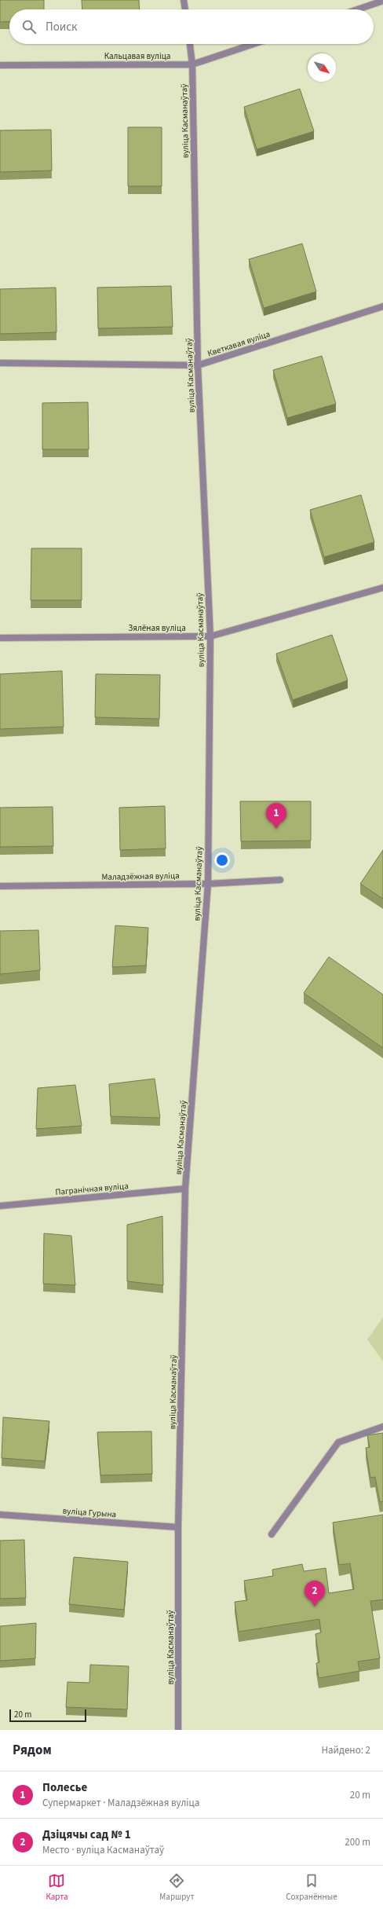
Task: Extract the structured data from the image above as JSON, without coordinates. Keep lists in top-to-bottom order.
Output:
{
  "streets": {
    "street": [
      "Кальцавая вуліца",
      "вуліца Касманаўтаў",
      "Кветкавая вуліца",
      "Зялёная вуліца",
      "Маладзёжная вуліца",
      "Пагранічная вуліца",
      "вуліца Гурына"
    ]
  },
  "crossings": [
    ["Кальцавая вуліца", "вуліца Касманаўтаў"],
    ["вуліца Касманаўтаў", "Кветкавая вуліца"],
    ["вуліца Касманаўтаў", "Зялёная вуліца"],
    ["вуліца Касманаўтаў", "Маладзёжная вуліца"],
    ["вуліца Касманаўтаў", "Пагранічная вуліца"],
    ["вуліца Касманаўтаў", "вуліца Гурына"]
  ],
  "scale_bar": "20 m",
  "north": "bottom right",
  "page": {
    "search": "Поиск",
    "pins": ["1", "2"],
    "scale": "20 m",
    "heading": ["Рядом", "Найдено: 2"],
    "list": [
      {
        "mark": "1",
        "name": "Полесье",
        "note": "Супермаркет · Маладзёжная вуліца",
        "value": "20 m"
      },
      {
        "mark": "2",
        "name": "Дзіцячы сад № 1",
        "note": "Место · вуліца Касманаўтаў",
        "value": "200 m"
      }
    ],
    "nav": ["Карта", "Маршрут", "Сохранённые"]
  }
}
